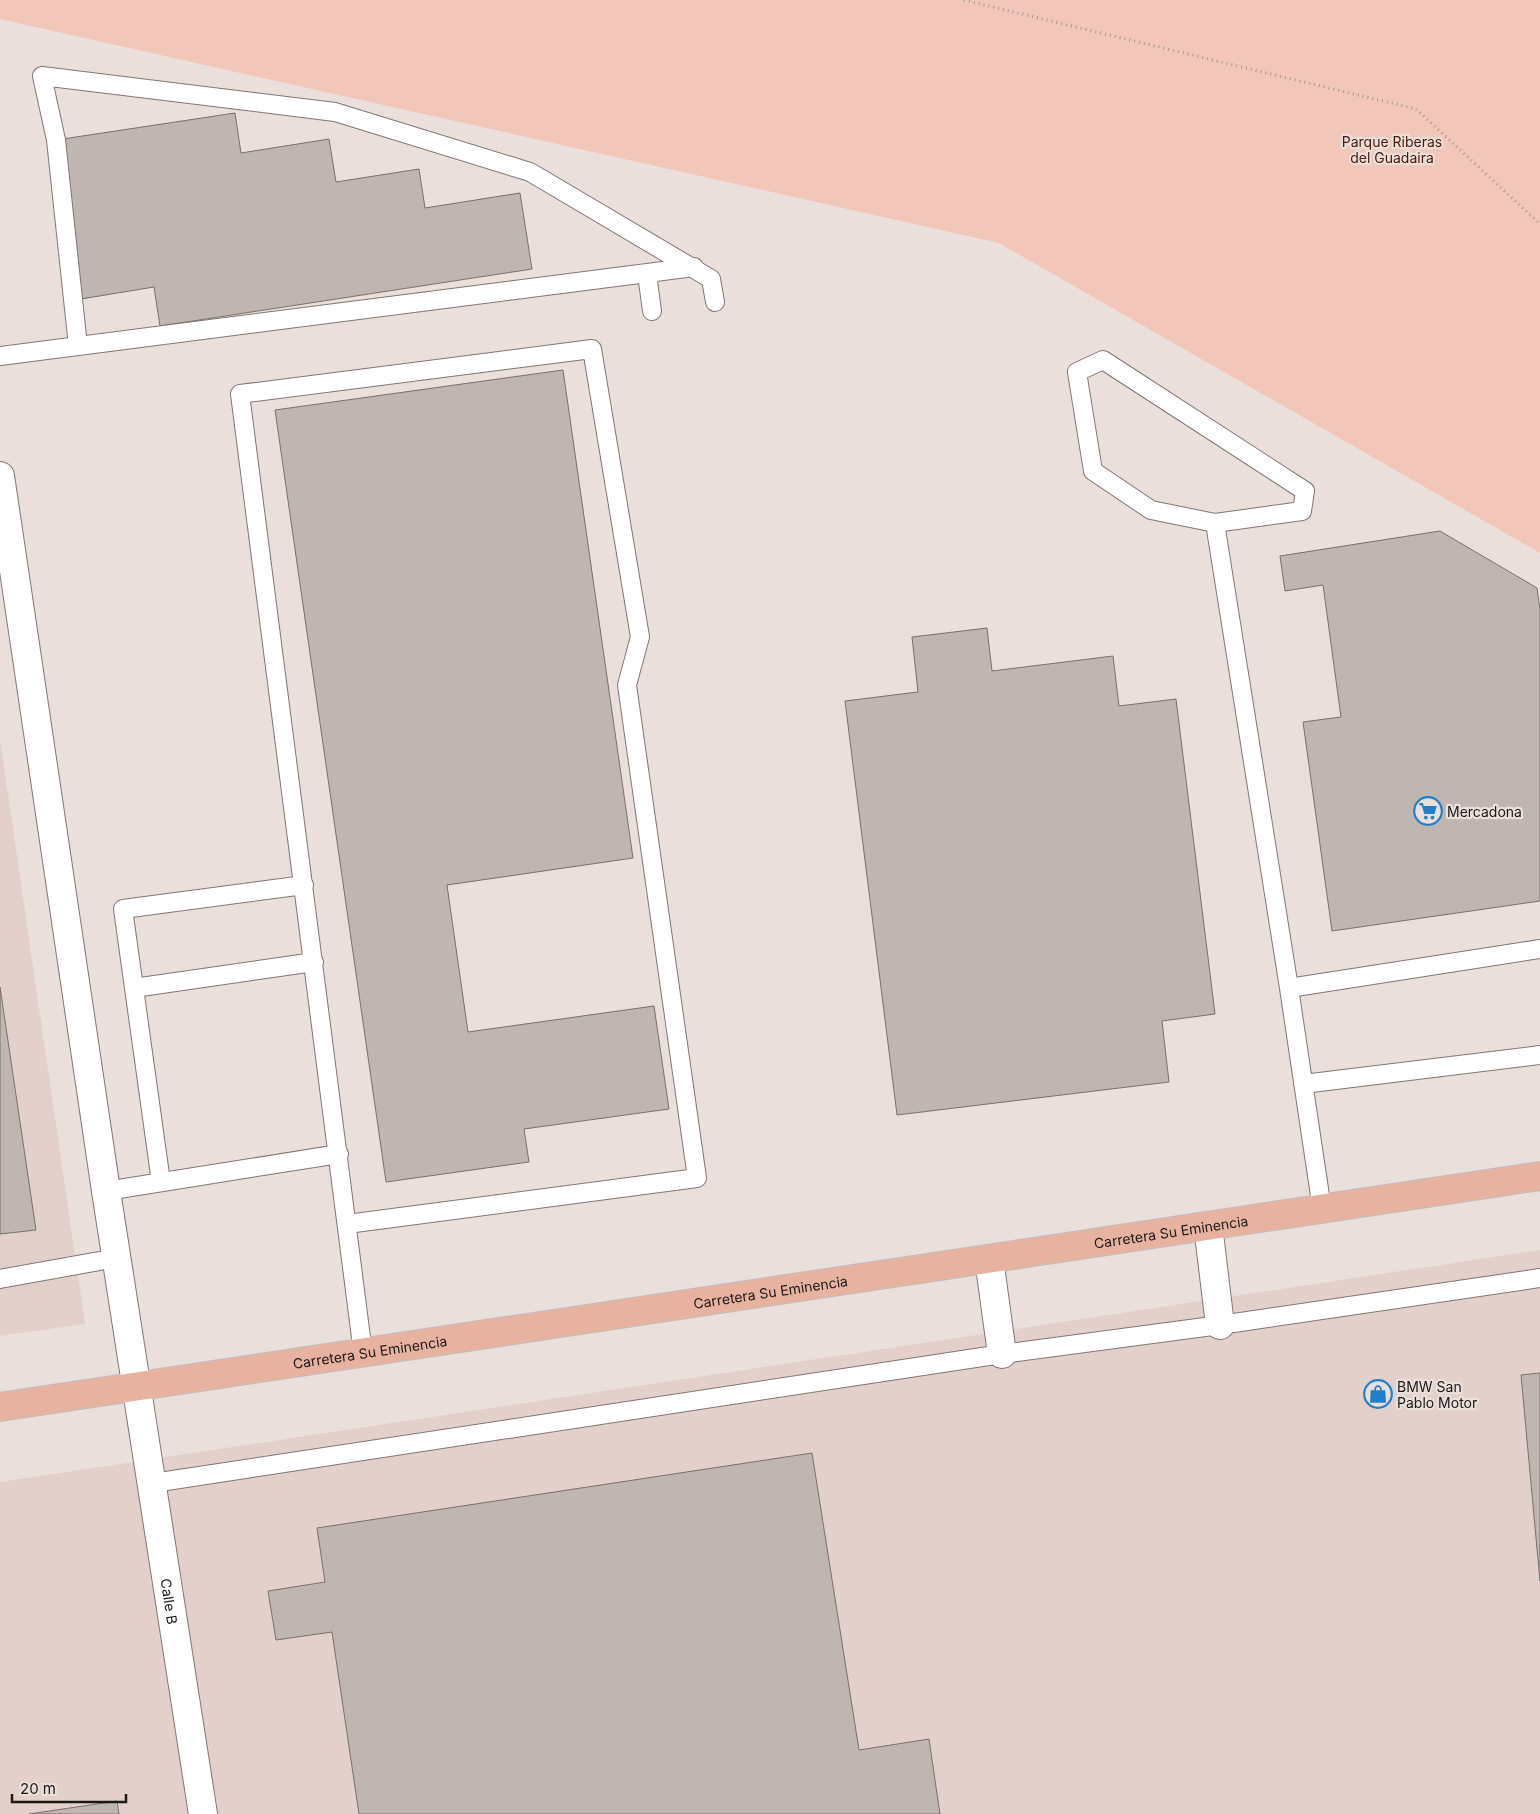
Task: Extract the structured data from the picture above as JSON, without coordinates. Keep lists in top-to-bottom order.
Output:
{
  "streets": {
    "main road": ["Carretera Su Eminencia"],
    "street": ["Calle B"]
  },
  "crossings": [
    ["Carretera Su Eminencia", "Calle B"]
  ],
  "parks": ["Parque Riberas del Guadaira"],
  "places": {
    "supermarket": ["Mercadona"],
    "shop": ["BMW San Pablo Motor"]
  },
  "scale_bar": "20 m"
}
